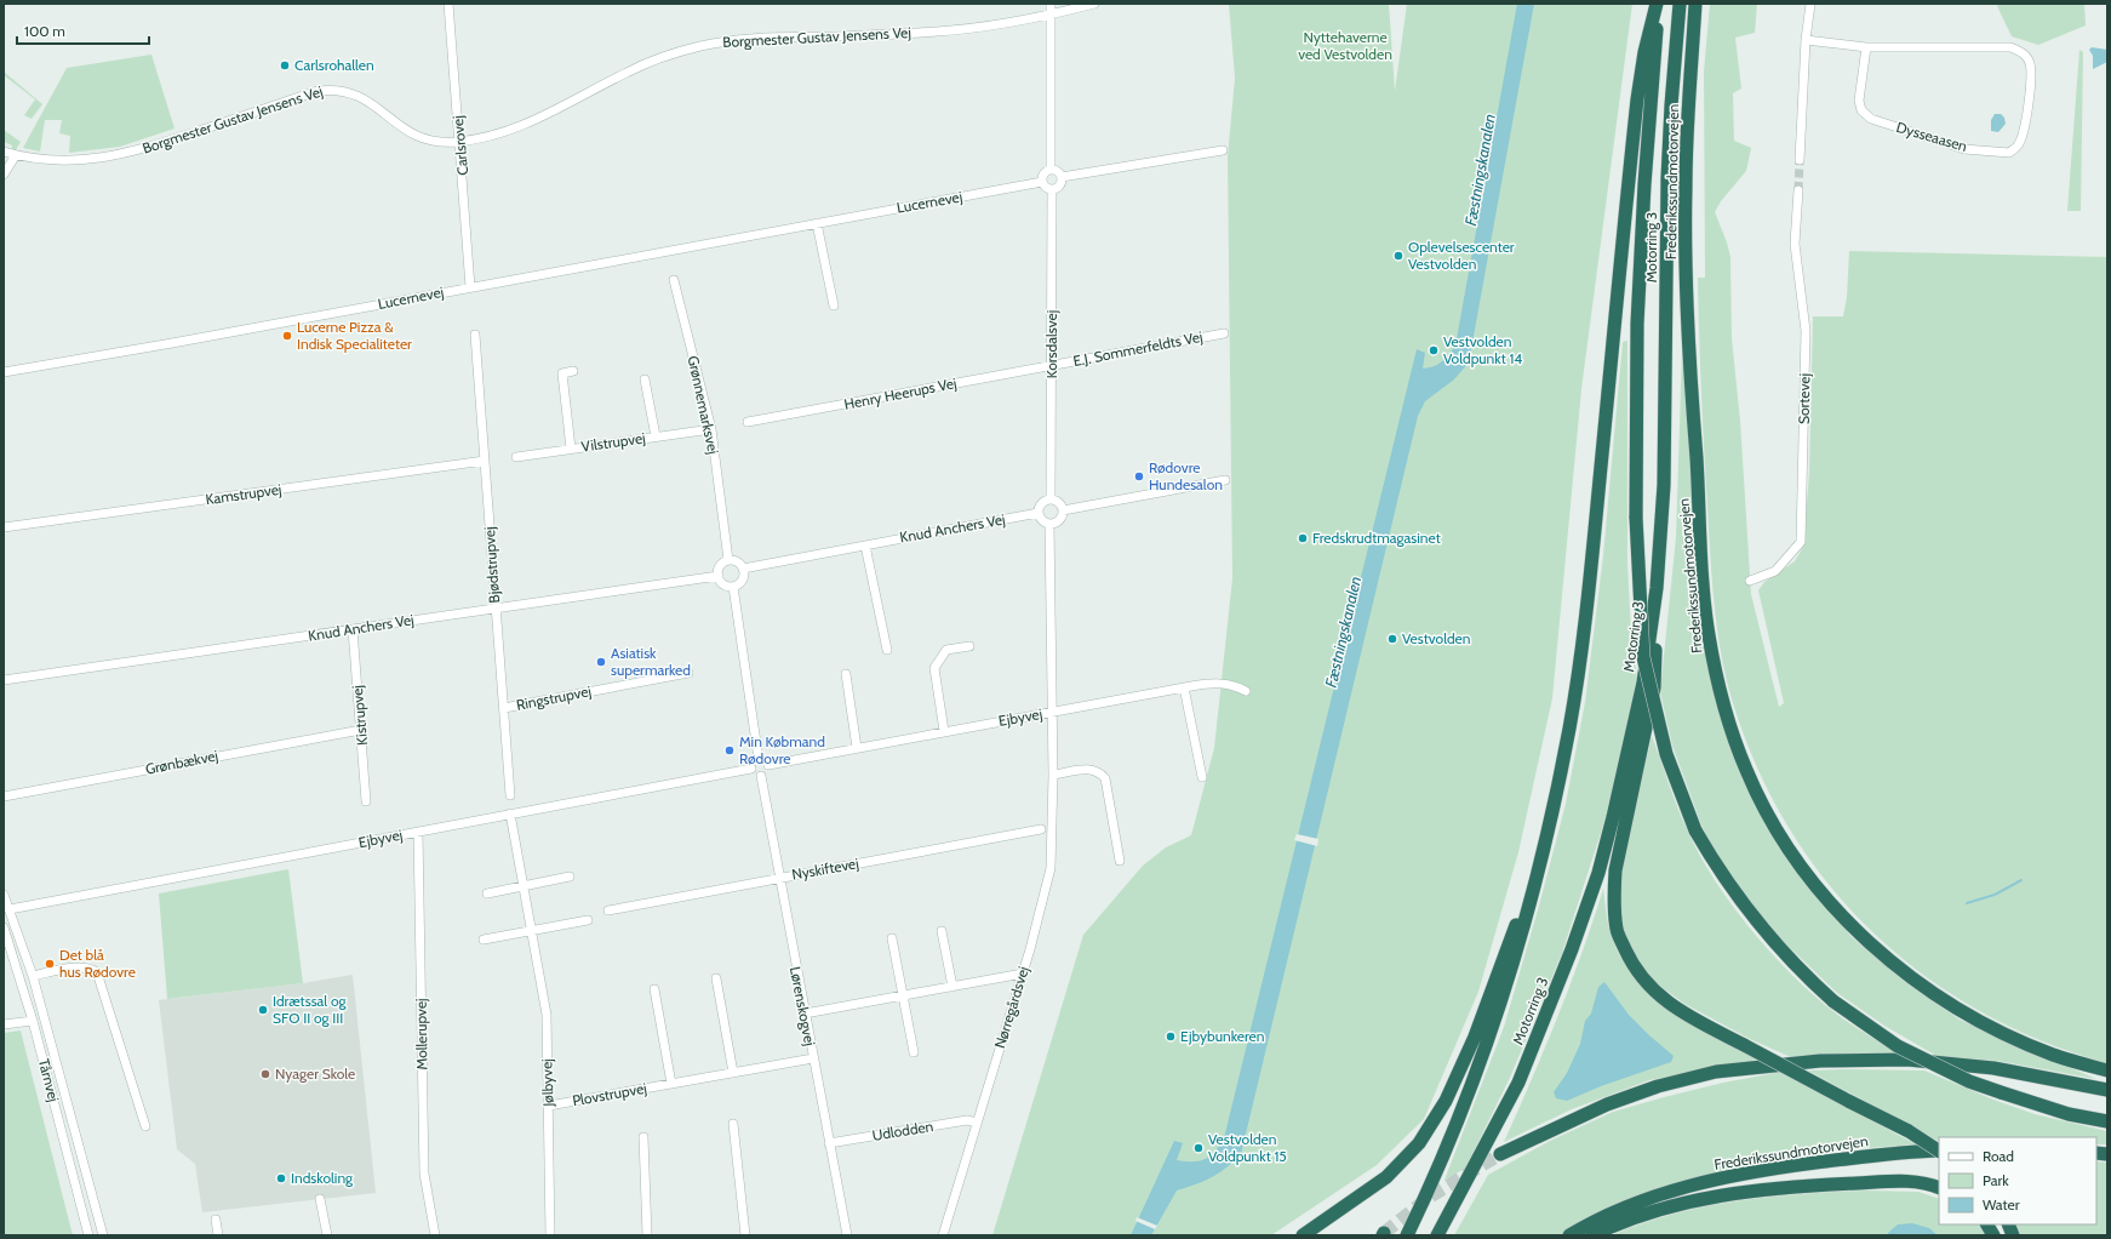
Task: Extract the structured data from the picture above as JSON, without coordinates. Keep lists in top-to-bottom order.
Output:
{
  "streets": {
    "highway": ["Frederikssundmotorvejen", "Motorring 3"],
    "street": [
      "Borgmester Gustav Jensens Vej",
      "Dysseaasen",
      "Carlsrovej",
      "Lucernevej",
      "Korsdalsvej",
      "E.J. Sommerfeldts Vej",
      "Henry Heerups Vej",
      "Sortevej",
      "Grønnemarksvej",
      "Vilstrupvej",
      "Kamstrupvej",
      "Knud Anchers Vej",
      "Bjødstrupvej",
      "Ringstrupvej",
      "Kistrupvej",
      "Ejbyvej",
      "Grønbækvej",
      "Nyskiftevej",
      "Lørenskogvej",
      "Nørregårdsvej",
      "Mollerupvej",
      "Tårnvej",
      "Jølbyvej",
      "Plovstrupvej",
      "Udlodden"
    ]
  },
  "crossings": [
    ["Borgmester Gustav Jensens Vej", "Carlsrovej"],
    ["Carlsrovej", "Lucernevej"],
    ["Lucernevej", "Korsdalsvej"],
    ["Korsdalsvej", "E.J. Sommerfeldts Vej"],
    ["Korsdalsvej", "Henry Heerups Vej"],
    ["Korsdalsvej", "Knud Anchers Vej"],
    ["E.J. Sommerfeldts Vej", "Henry Heerups Vej"],
    ["Grønnemarksvej", "Vilstrupvej"],
    ["Grønnemarksvej", "Knud Anchers Vej"],
    ["Kamstrupvej", "Bjødstrupvej"],
    ["Knud Anchers Vej", "Bjødstrupvej"],
    ["Knud Anchers Vej", "Kistrupvej"],
    ["Bjødstrupvej", "Ringstrupvej"],
    ["Kistrupvej", "Grønbækvej"],
    ["Ejbyvej", "Lørenskogvej"],
    ["Ejbyvej", "Nørregårdsvej"],
    ["Ejbyvej", "Mollerupvej"],
    ["Ejbyvej", "Tårnvej"],
    ["Ejbyvej", "Jølbyvej"],
    ["Nyskiftevej", "Lørenskogvej"],
    ["Lørenskogvej", "Plovstrupvej"],
    ["Lørenskogvej", "Udlodden"],
    ["Nørregårdsvej", "Udlodden"],
    ["Jølbyvej", "Plovstrupvej"]
  ],
  "water": ["Fæstningskanalen"],
  "parks": ["Nyttehaverne ved Vestvolden"],
  "places": [
    "Carlsrohallen",
    "Oplevelsescenter Vestvolden",
    "Lucerne Pizza & Indisk Specialiteter",
    "Vestvolden Voldpunkt 14",
    "Rødovre Hundesalon",
    "Fredskrudtmagasinet",
    "Vestvolden",
    "Asiatisk supermarked",
    "Min Købmand Rødovre",
    "Det blå hus Rødovre",
    "Idrætssal og SFO II og III",
    "Ejbybunkeren",
    "Nyager Skole",
    "Vestvolden Voldpunkt 15",
    "Indskoling"
  ],
  "legend": ["Road", "Park", "Water"],
  "scale_bar": "100 m"
}
